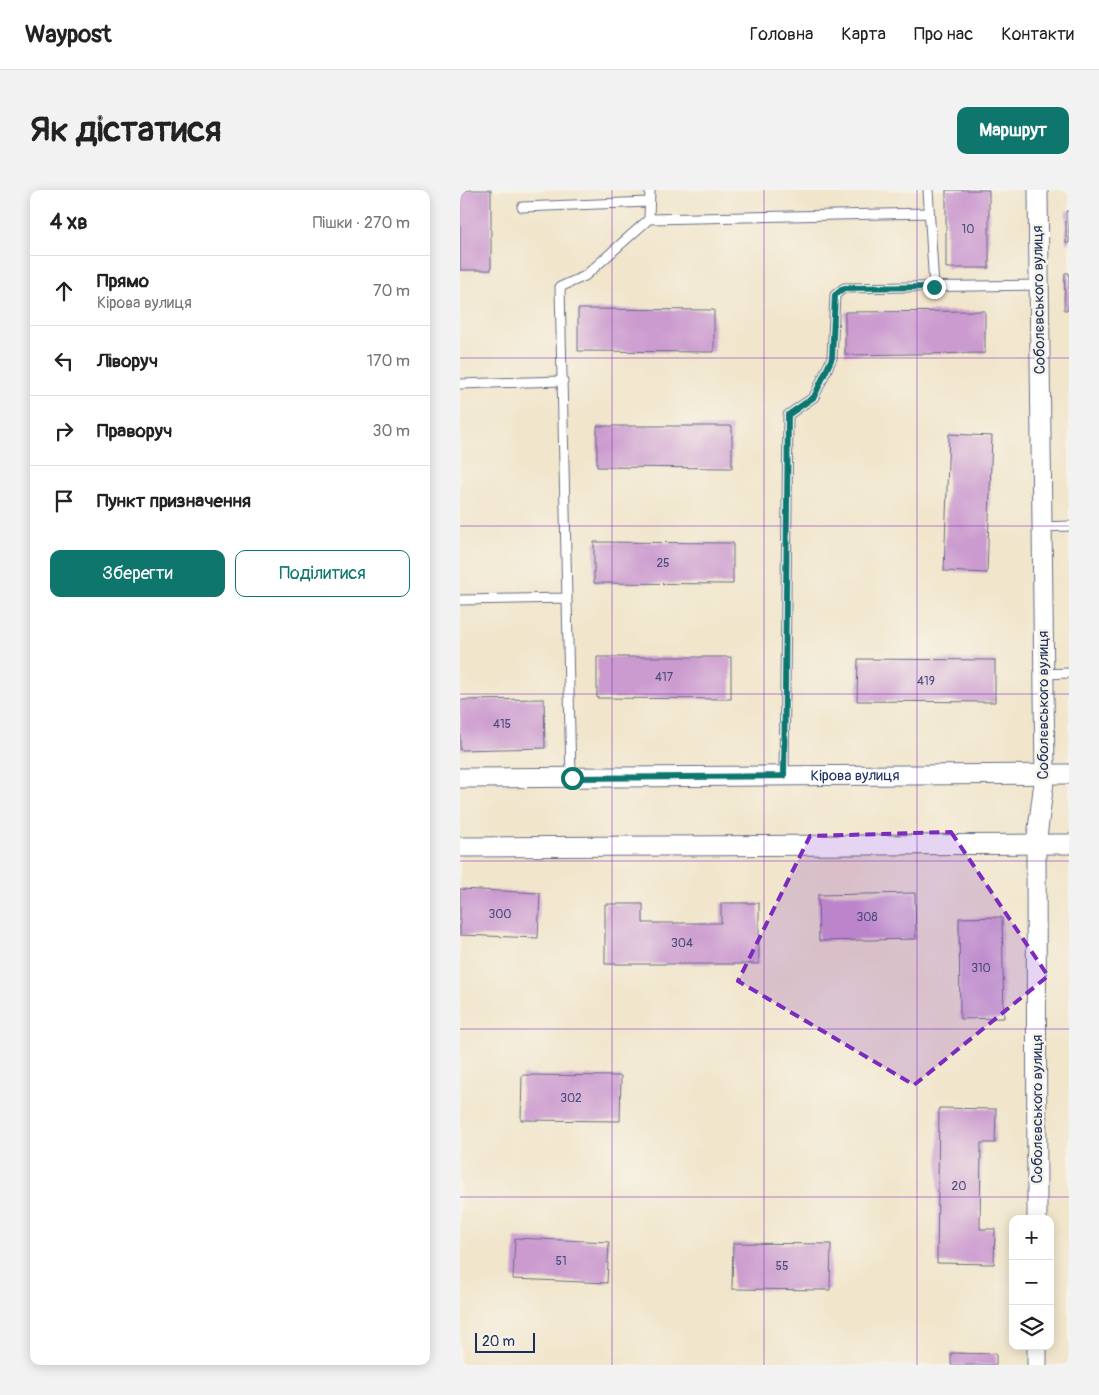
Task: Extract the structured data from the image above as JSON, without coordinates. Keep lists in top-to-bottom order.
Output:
{
  "streets": {
    "street": ["Соболєвського вулиця", "Кірова вулиця"]
  },
  "crossings": [
    ["Соболєвського вулиця", "Кірова вулиця"]
  ],
  "house_numbers": [
    "10",
    "25",
    "417",
    "419",
    "415",
    "300",
    "308",
    "304",
    "310",
    "302",
    "20",
    "51",
    "55"
  ],
  "scale_bar": "20 m",
  "page": {
    "header": "Waypost",
    "nav": [
      "Головна",
      "Карта",
      "Про нас",
      "Контакти"
    ],
    "buttons": [
      "Маршрут",
      ["Зберегти", "Поділитися"]
    ],
    "title": "Як дістатися",
    "heading": ["4 хв", "Пішки · 270 m"],
    "list": [
      ["Прямо", "Кірова вулиця", "70 m"],
      ["Ліворуч", "170 m"],
      ["Праворуч", "30 m"],
      "Пункт призначення"
    ],
    "map_buttons": ["+", "−"],
    "scale": "20 m"
  }
}
